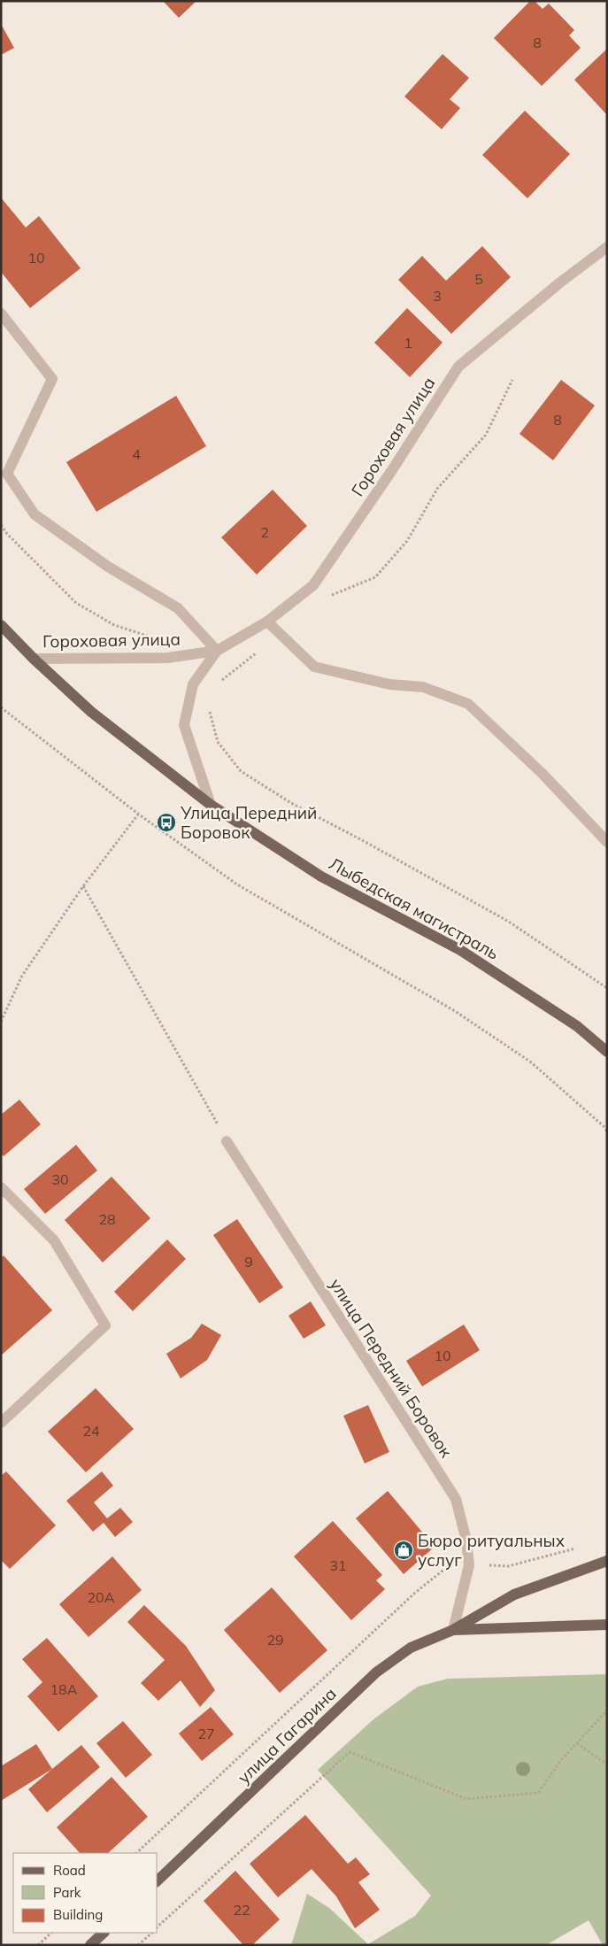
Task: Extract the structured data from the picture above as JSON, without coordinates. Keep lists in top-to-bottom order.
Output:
{
  "streets": {
    "main road": ["Лыбедская магистраль", "улица Гагарина"],
    "street": ["Гороховая улица", "улица Передний Боровок"]
  },
  "crossings": [
    ["Гороховая улица", "Лыбедская магистраль"],
    ["улица Передний Боровок", "улица Гагарина"]
  ],
  "places": {
    "bus stop": ["Улица Передний Боровок"],
    "shop": ["Бюро ритуальных услуг"]
  },
  "house_numbers": [
    "8",
    "10",
    "5",
    "3",
    "1",
    "8",
    "4",
    "2",
    "30",
    "28",
    "9",
    "10",
    "24",
    "31",
    "20А",
    "29",
    "18А",
    "27",
    "22"
  ],
  "legend": ["Road", "Park", "Building"]
}
